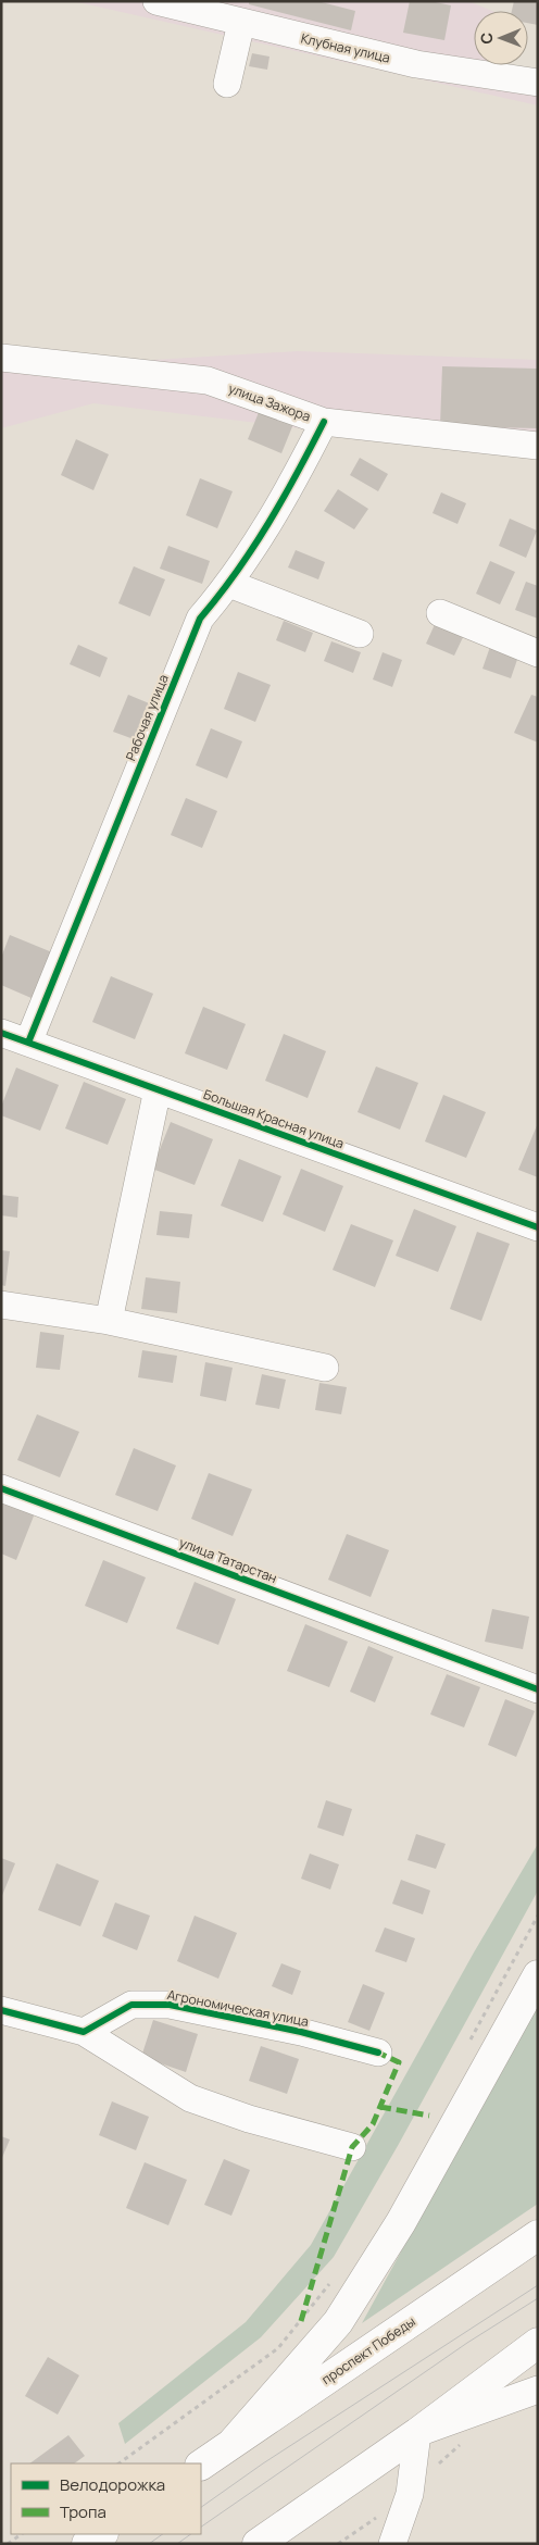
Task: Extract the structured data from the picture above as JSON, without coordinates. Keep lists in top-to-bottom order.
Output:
{
  "streets": {
    "main road": ["проспект Победы"],
    "street": [
      "Клубная улица",
      "улица Зажора",
      "Рабочая улица",
      "Большая Красная улица",
      "улица Татарстан",
      "Агрономическая улица"
    ]
  },
  "crossings": [
    ["улица Зажора", "Рабочая улица"],
    ["Рабочая улица", "Большая Красная улица"]
  ],
  "legend": ["Велодорожка", "Тропа"],
  "north": "left"
}
